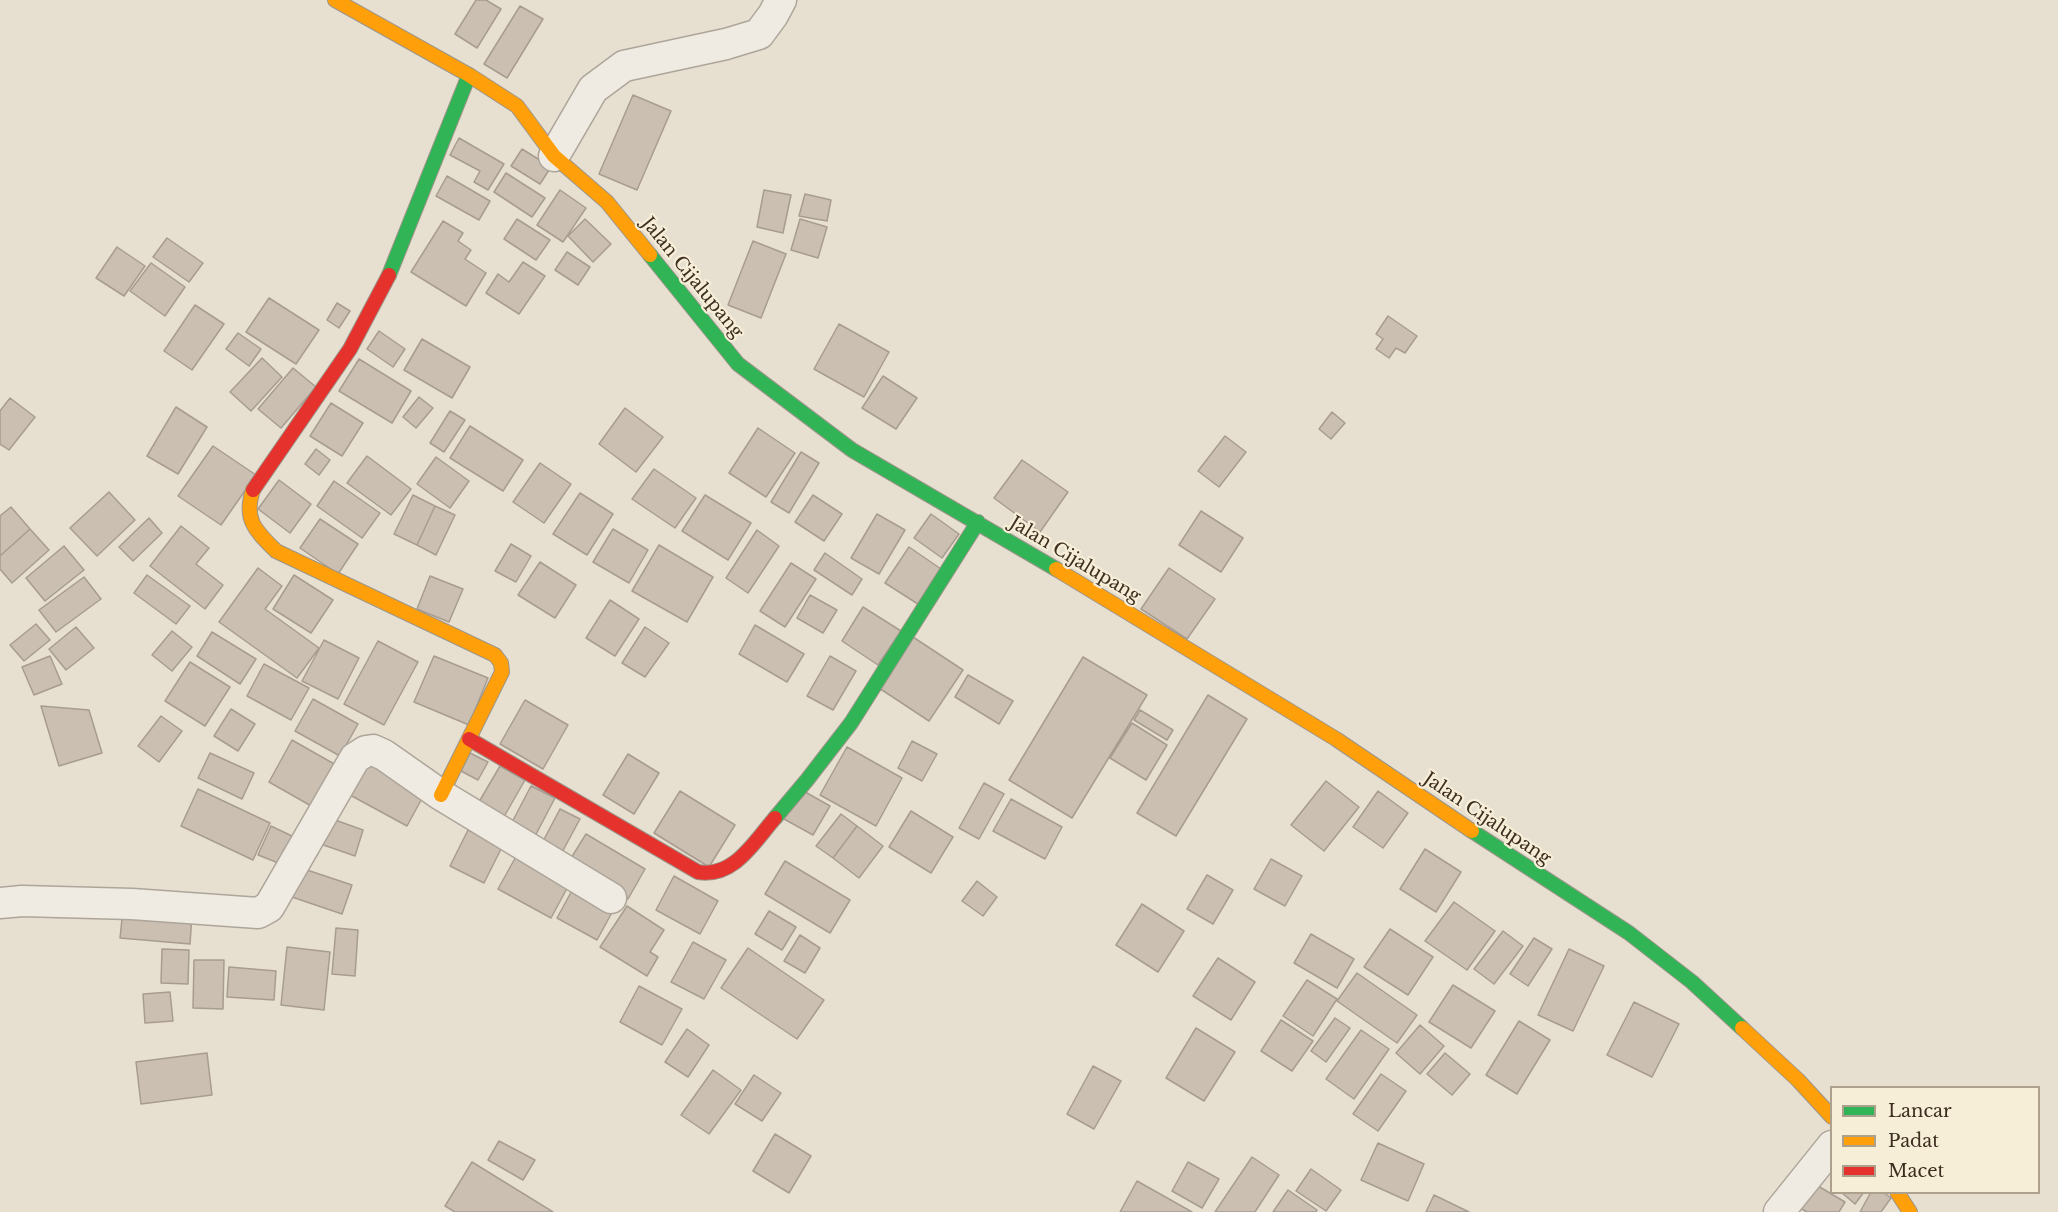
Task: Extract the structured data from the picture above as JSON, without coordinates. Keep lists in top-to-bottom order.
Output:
{
  "streets": {
    "street": ["Jalan Cijalupang"]
  },
  "legend": ["Lancar", "Padat", "Macet"]
}
